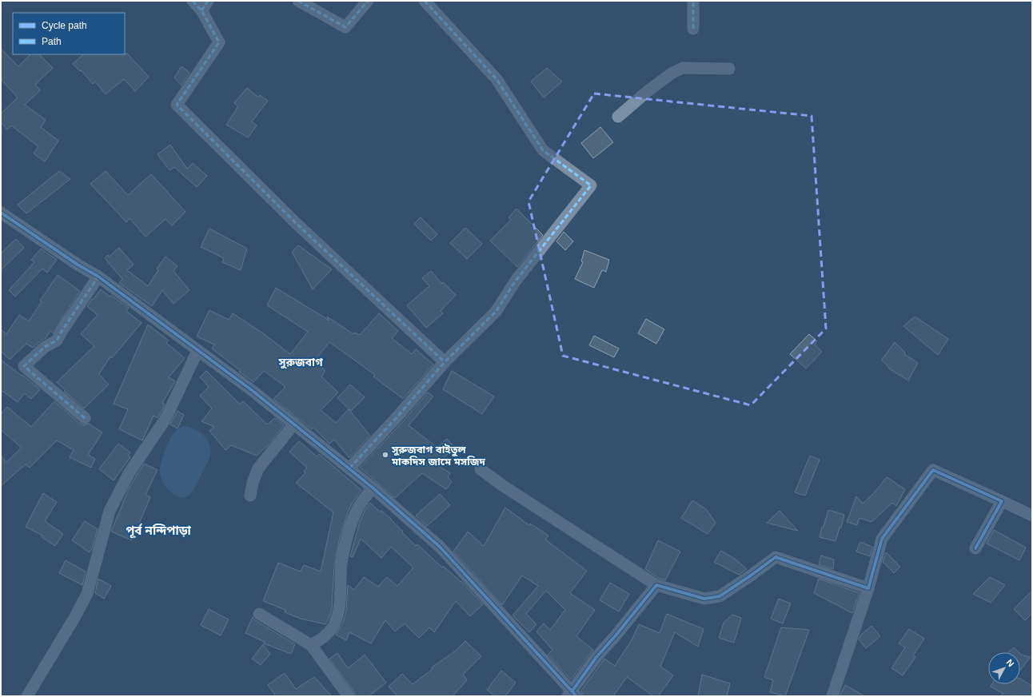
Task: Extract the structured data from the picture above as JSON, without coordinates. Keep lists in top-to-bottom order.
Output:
{
  "districts": ["সুরুজবাগ", "পূর্ব নন্দিপাড়া"],
  "places": ["সুরুজবাগ বাইতুল মাকদিস জামে মসজিদ"],
  "legend": ["Cycle path", "Path"],
  "north": "top right"
}
